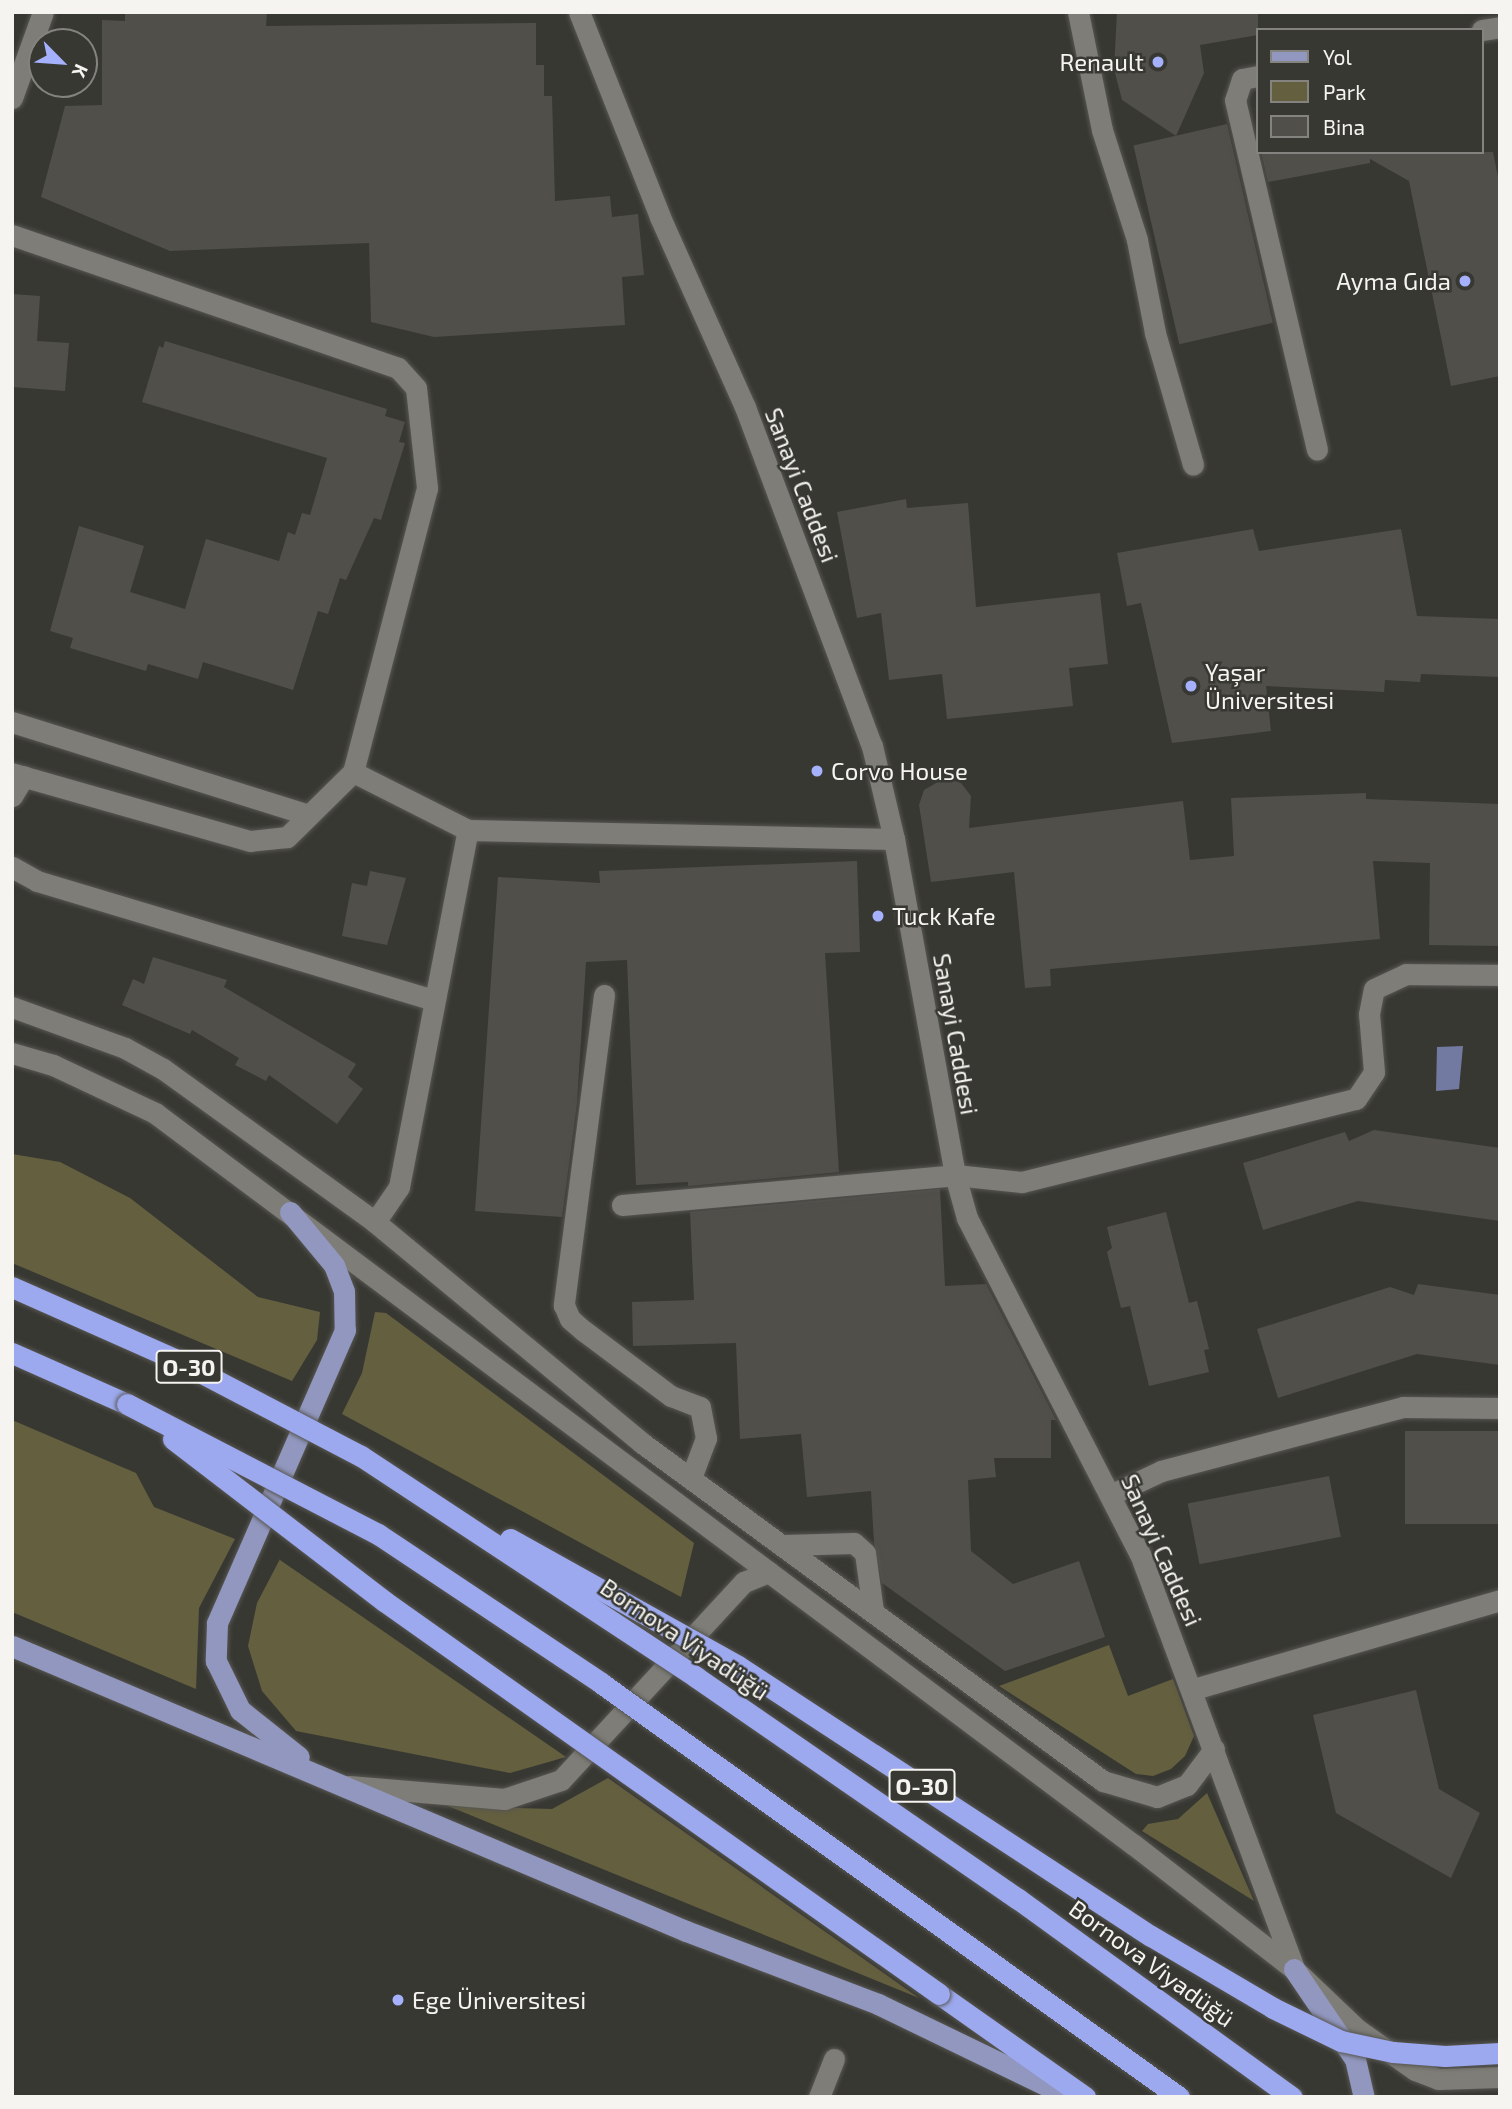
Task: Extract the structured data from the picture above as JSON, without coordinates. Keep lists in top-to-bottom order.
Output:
{
  "streets": {
    "highway": ["O-30", "Bornova Viyadüğü"],
    "street": ["Sanayi Caddesi"]
  },
  "crossings": [
    ["O-30", "Bornova Viyadüğü"]
  ],
  "places": [
    "Renault",
    "Ayma Gıda",
    "Yaşar Üniversitesi",
    "Corvo House",
    "Tuck Kafe",
    "Ege Üniversitesi"
  ],
  "legend": ["Yol", "Park", "Bina"],
  "north": "bottom right"
}
